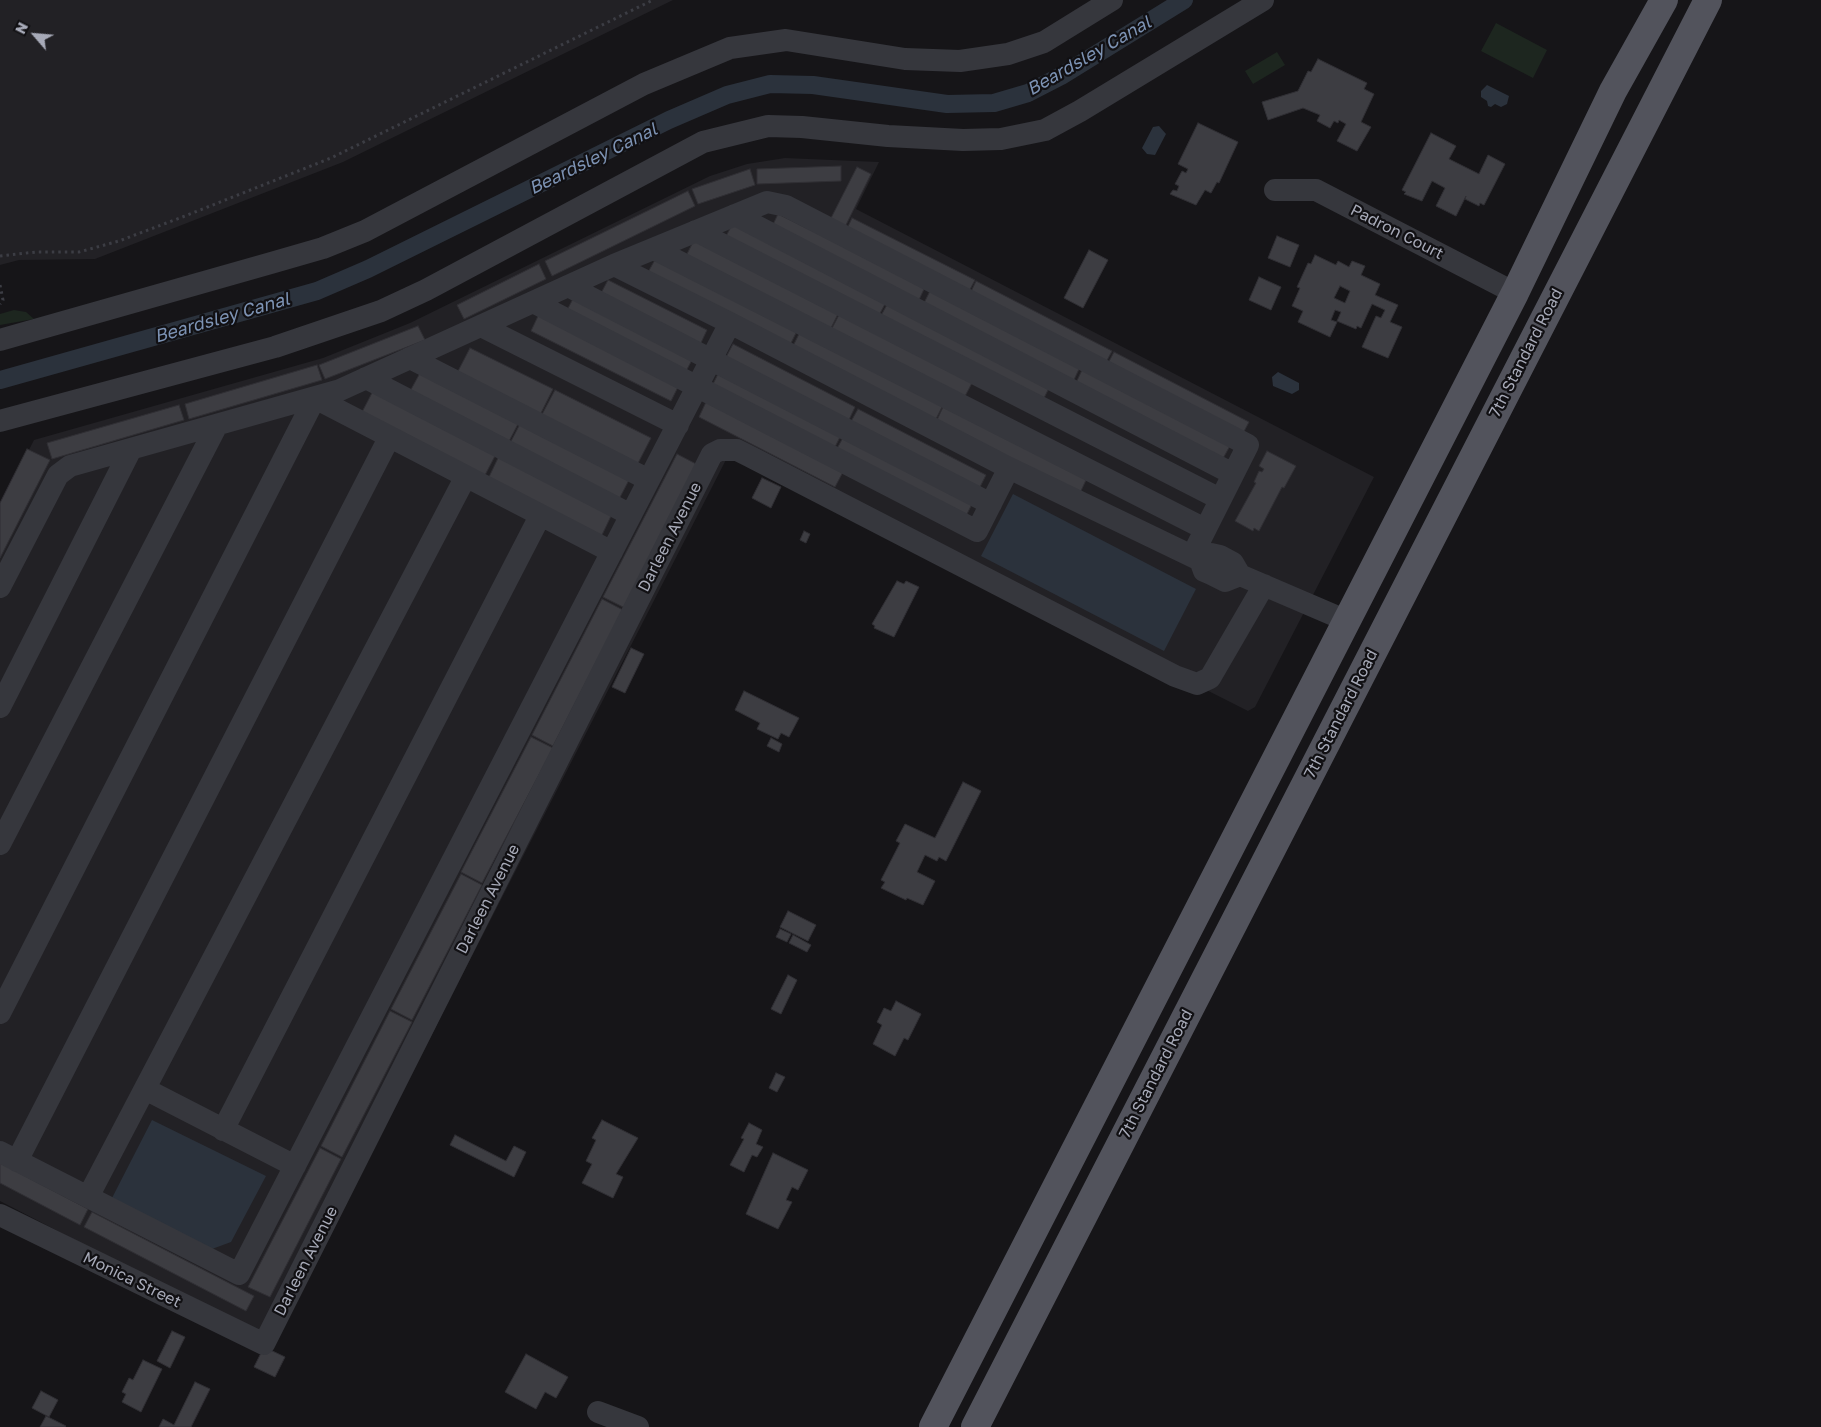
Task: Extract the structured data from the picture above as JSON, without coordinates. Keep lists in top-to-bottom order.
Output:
{
  "streets": {
    "main road": ["7th Standard Road"],
    "street": ["Padron Court", "Darleen Avenue", "Monica Street"]
  },
  "crossings": [
    ["Darleen Avenue", "Monica Street"]
  ],
  "water": ["Beardsley Canal"],
  "north": "top left"
}
